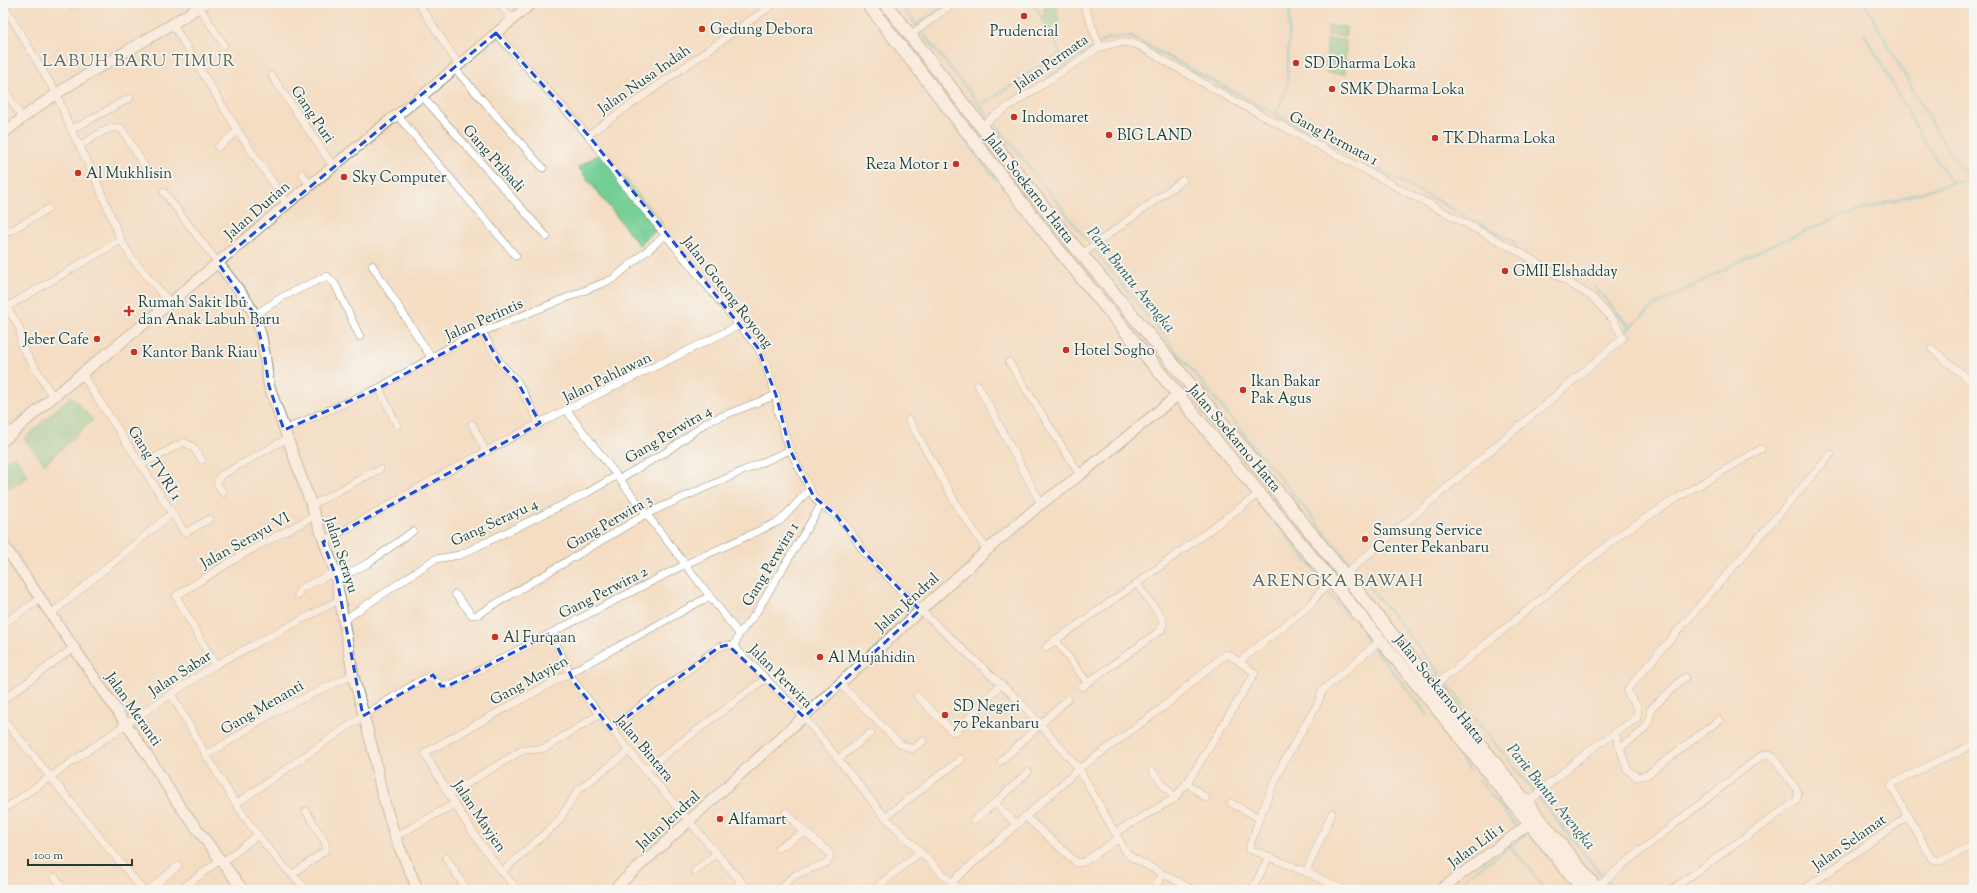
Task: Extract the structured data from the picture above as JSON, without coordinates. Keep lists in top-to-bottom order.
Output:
{
  "streets": {
    "main road": [
      "Jalan Soekarno Hatta",
      "Jalan Durian",
      "Jalan Serayu",
      "Jalan Jendral",
      "Jalan Meranti",
      "Jalan Lili 1"
    ],
    "street": [
      "Jalan Permata",
      "Jalan Nusa Indah",
      "Gang Puri",
      "Gang Permata 1",
      "Gang Pribadi",
      "Jalan Gotong Royong",
      "Jalan Perintis",
      "Jalan Pahlawan",
      "Gang Perwira 4",
      "Gang TVRI 1",
      "Gang Serayu 4",
      "Gang Perwira 3",
      "Jalan Serayu VI",
      "Gang Perwira 1",
      "Gang Perwira 2",
      "Jalan Sabar",
      "Jalan Perwira",
      "Gang Mayjen",
      "Gang Menanti",
      "Jalan Bintara",
      "Jalan Mayjen",
      "Jalan Selamat"
    ]
  },
  "crossings": [
    ["Jalan Permata", "Gang Permata 1"],
    ["Jalan Permata", "Jalan Soekarno Hatta"],
    ["Jalan Nusa Indah", "Jalan Gotong Royong"],
    ["Gang Puri", "Jalan Durian"],
    ["Gang Permata 1", "Jalan Soekarno Hatta"],
    ["Gang Pribadi", "Jalan Durian"],
    ["Jalan Soekarno Hatta", "Jalan Jendral"],
    ["Jalan Soekarno Hatta", "Jalan Lili 1"],
    ["Jalan Durian", "Jalan Gotong Royong"],
    ["Jalan Durian", "Gang TVRI 1"],
    ["Jalan Durian", "Jalan Serayu"],
    ["Jalan Gotong Royong", "Jalan Perintis"],
    ["Jalan Gotong Royong", "Jalan Pahlawan"],
    ["Jalan Gotong Royong", "Gang Perwira 4"],
    ["Jalan Gotong Royong", "Gang Perwira 3"],
    ["Jalan Gotong Royong", "Gang Perwira 1"],
    ["Jalan Gotong Royong", "Gang Perwira 2"],
    ["Jalan Gotong Royong", "Jalan Jendral"],
    ["Jalan Perintis", "Jalan Serayu"],
    ["Jalan Pahlawan", "Jalan Serayu"],
    ["Jalan Pahlawan", "Jalan Perwira"],
    ["Gang Perwira 4", "Gang Serayu 4"],
    ["Gang Perwira 4", "Jalan Perwira"],
    ["Gang TVRI 1", "Jalan Meranti"],
    ["Gang Serayu 4", "Jalan Serayu"],
    ["Gang Serayu 4", "Jalan Perwira"],
    ["Gang Perwira 3", "Jalan Perwira"],
    ["Jalan Serayu VI", "Jalan Serayu"],
    ["Jalan Serayu VI", "Jalan Sabar"],
    ["Jalan Serayu", "Gang Perwira 2"],
    ["Jalan Serayu", "Jalan Sabar"],
    ["Jalan Serayu", "Gang Menanti"],
    ["Gang Perwira 1", "Jalan Perwira"],
    ["Gang Perwira 2", "Jalan Perwira"],
    ["Gang Perwira 2", "Jalan Bintara"],
    ["Jalan Jendral", "Jalan Perwira"],
    ["Jalan Jendral", "Jalan Bintara"],
    ["Jalan Sabar", "Jalan Meranti"],
    ["Jalan Perwira", "Gang Mayjen"],
    ["Gang Mayjen", "Jalan Bintara"],
    ["Gang Mayjen", "Jalan Mayjen"]
  ],
  "districts": ["LABUH BARU TIMUR", "ARENGKA BAWAH"],
  "water": ["Parit Buntu Arengka"],
  "places": {
    "other": [
      "Prudencial",
      "Gedung Debora",
      "SD Dharma Loka",
      "SMK Dharma Loka",
      "Indomaret",
      "BIG LAND",
      "TK Dharma Loka",
      "Reza Motor 1",
      "Al Mukhlisin",
      "Sky Computer",
      "GMII Elshadday",
      "Jeber Cafe",
      "Hotel Sogho",
      "Kantor Bank Riau",
      "Ikan Bakar Pak Agus",
      "Samsung Service Center Pekanbaru",
      "Al Furqaan",
      "Al Mujahidin",
      "SD Negeri 70 Pekanbaru",
      "Alfamart"
    ],
    "health": ["Rumah Sakit Ibu dan Anak Labuh Baru"]
  },
  "scale_bar": "100 m"
}
